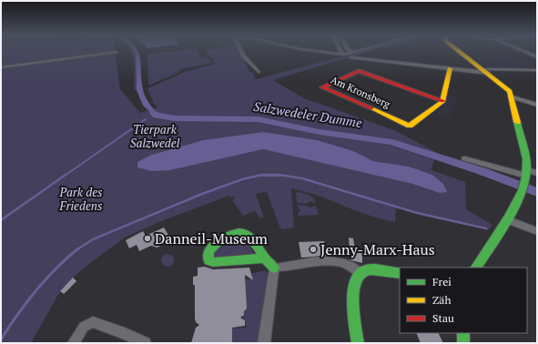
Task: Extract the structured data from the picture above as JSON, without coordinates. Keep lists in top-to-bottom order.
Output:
{
  "streets": {
    "street": ["Am Kronsberg"]
  },
  "water": ["Salzwedeler Dumme"],
  "parks": ["Tierpark Salzwedel", "Park des Friedens"],
  "places": ["Danneil-Museum", "Jenny-Marx-Haus"],
  "legend": ["Frei", "Zäh", "Stau"]
}
